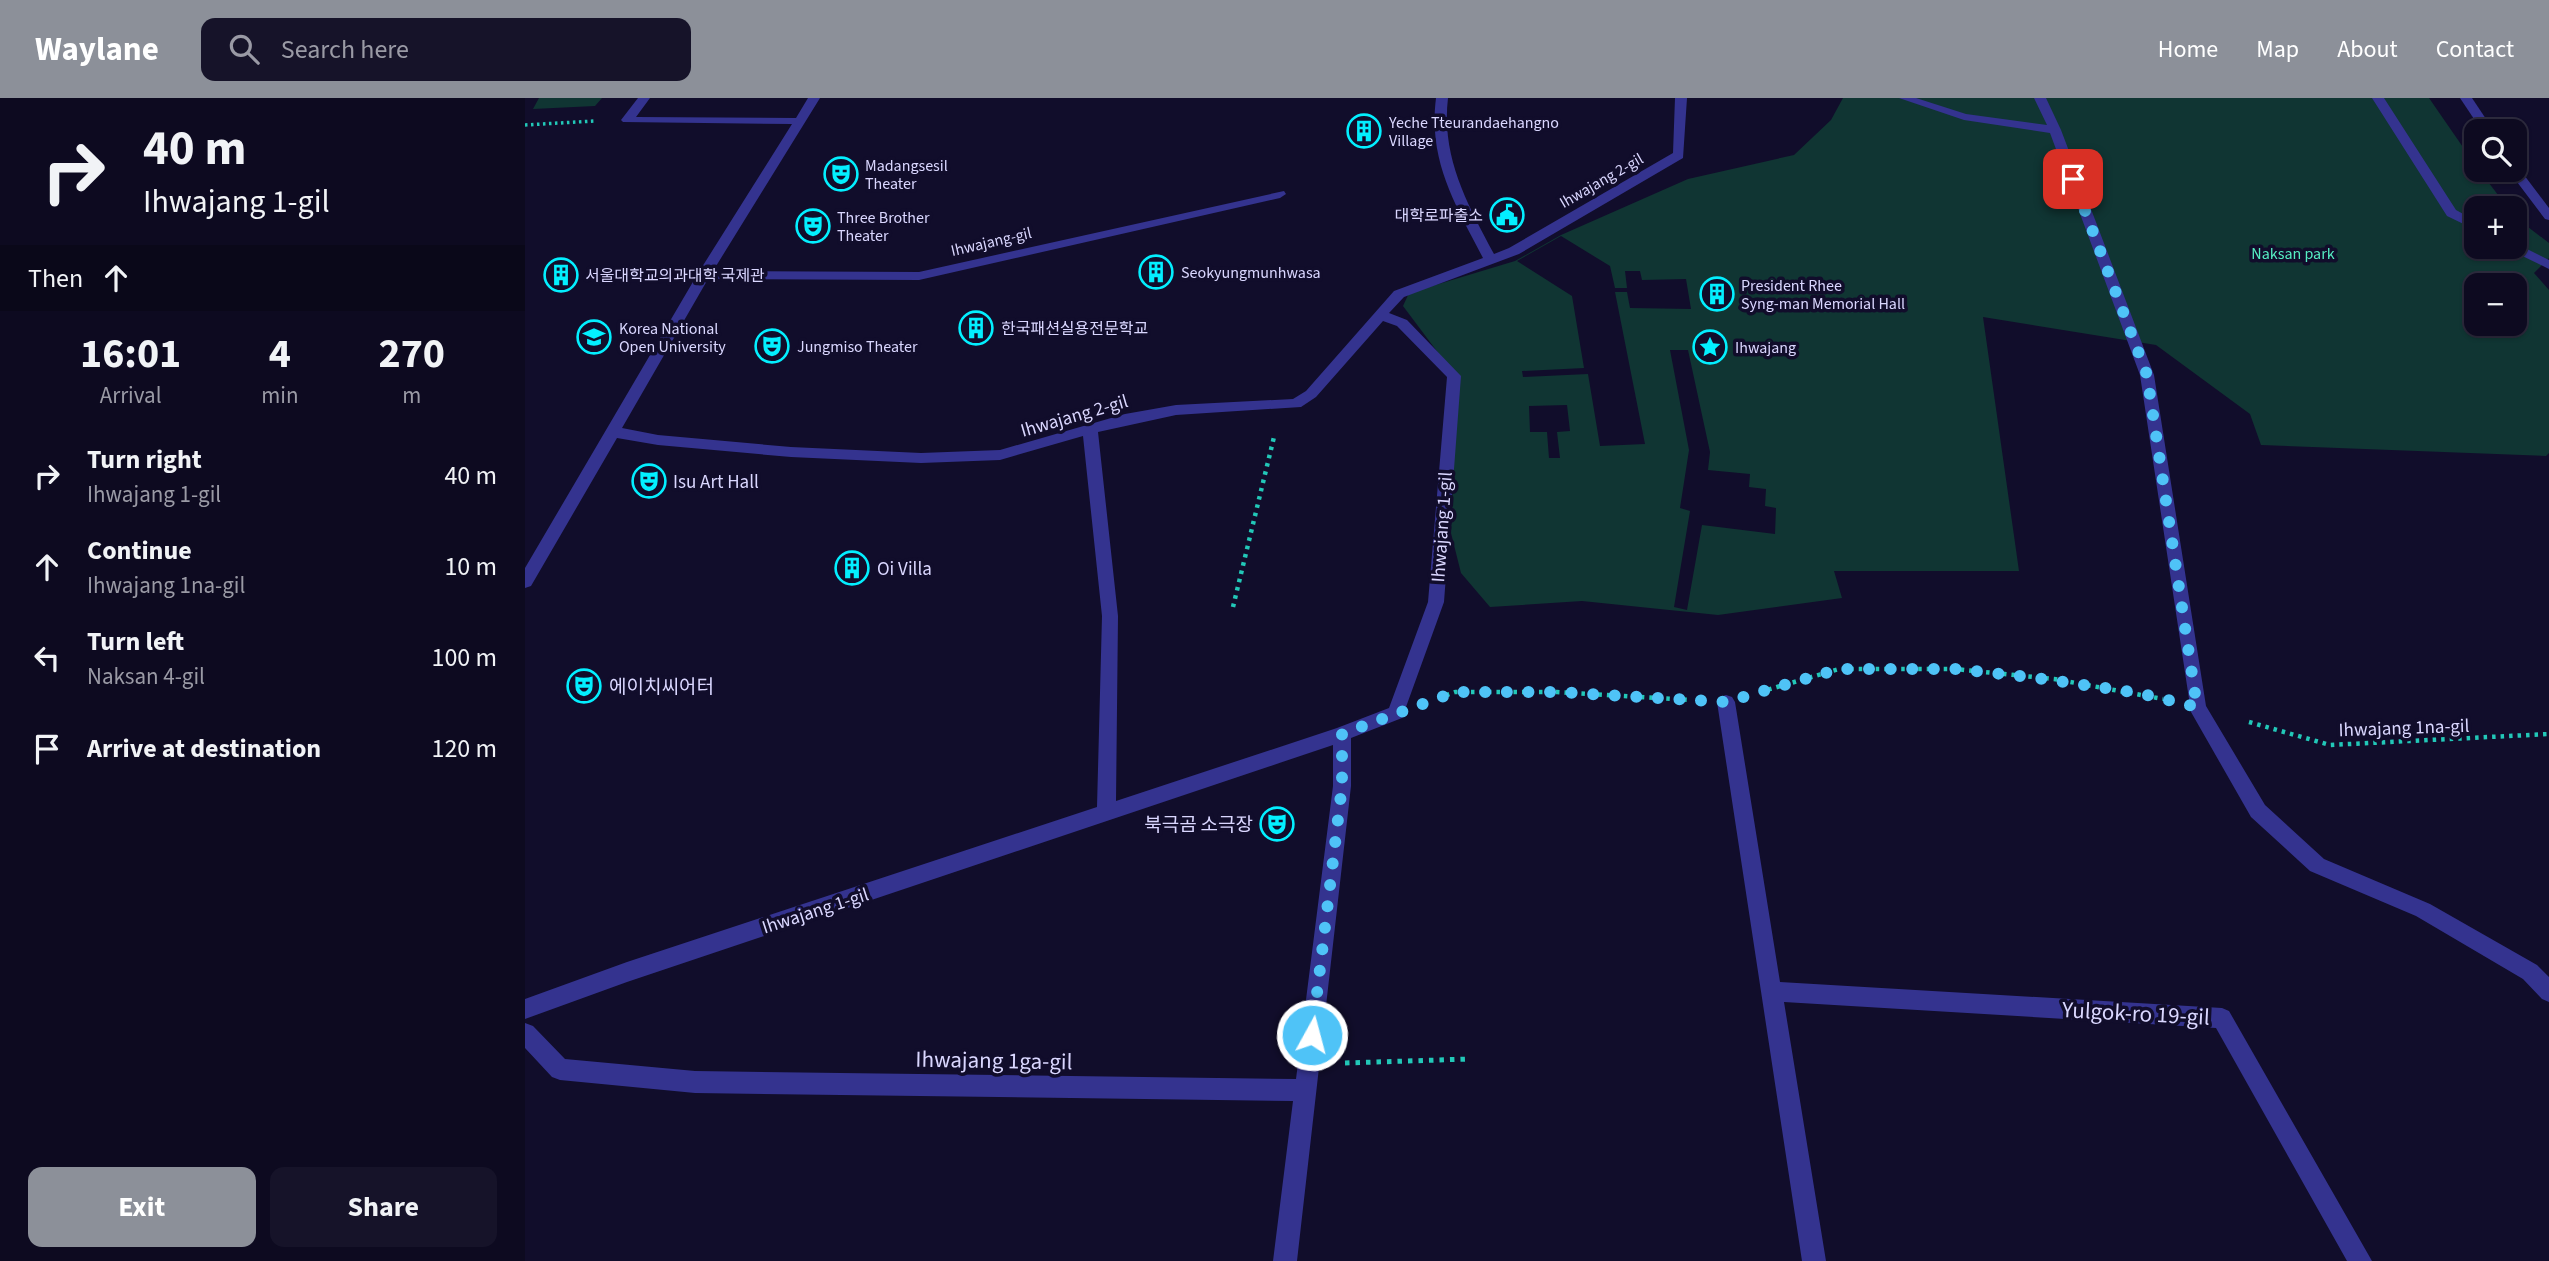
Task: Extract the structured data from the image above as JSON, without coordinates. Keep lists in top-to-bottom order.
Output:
{
  "streets": {
    "street": [
      "Ihwajang 2-gil",
      "Ihwajang-gil",
      "Ihwajang 1-gil",
      "Yulgok-ro 19-gil",
      "Ihwajang 1ga-gil"
    ],
    "path": ["Ihwajang 1na-gil"]
  },
  "crossings": [
    ["Ihwajang 2-gil", "Ihwajang 1-gil"],
    ["Ihwajang 1-gil", "Ihwajang 1na-gil"]
  ],
  "parks": ["Naksan park"],
  "places": {
    "building": [
      "Yeche Tteurandaehangno Village",
      "Seokyungmunhwasa",
      "서울대학교의과대학 국제관",
      "President Rhee Syng-man Memorial Hall",
      "한국패션실용전문학교",
      "Oi Villa"
    ],
    "theatre": [
      "Madangsesil Theater",
      "Three Brother Theater",
      "Jungmiso Theater",
      "Isu Art Hall",
      "에이치씨어터",
      "북극곰 소극장"
    ],
    "public building": ["대학로파출소"],
    "school or university": ["Korea National Open University"],
    "place": ["Ihwajang"]
  },
  "page": {
    "header": "Waylane",
    "search": "Search here",
    "nav": [
      "Home",
      "Map",
      "About",
      "Contact"
    ],
    "turn": ["40 m", "Ihwajang 1-gil"],
    "map_buttons": ["+", "−"],
    "then": "Then",
    "eta": [
      "16:01",
      "Arrival",
      "4",
      "min",
      "270",
      "m"
    ],
    "list": [
      {
        "name": "Turn right",
        "note": "Ihwajang 1-gil",
        "value": "40 m"
      },
      {
        "name": "Continue",
        "note": "Ihwajang 1na-gil",
        "value": "10 m"
      },
      {
        "name": "Turn left",
        "note": "Naksan 4-gil",
        "value": "100 m"
      },
      {
        "name": "Arrive at destination",
        "value": "120 m"
      }
    ],
    "buttons": ["Exit", "Share"]
  }
}
